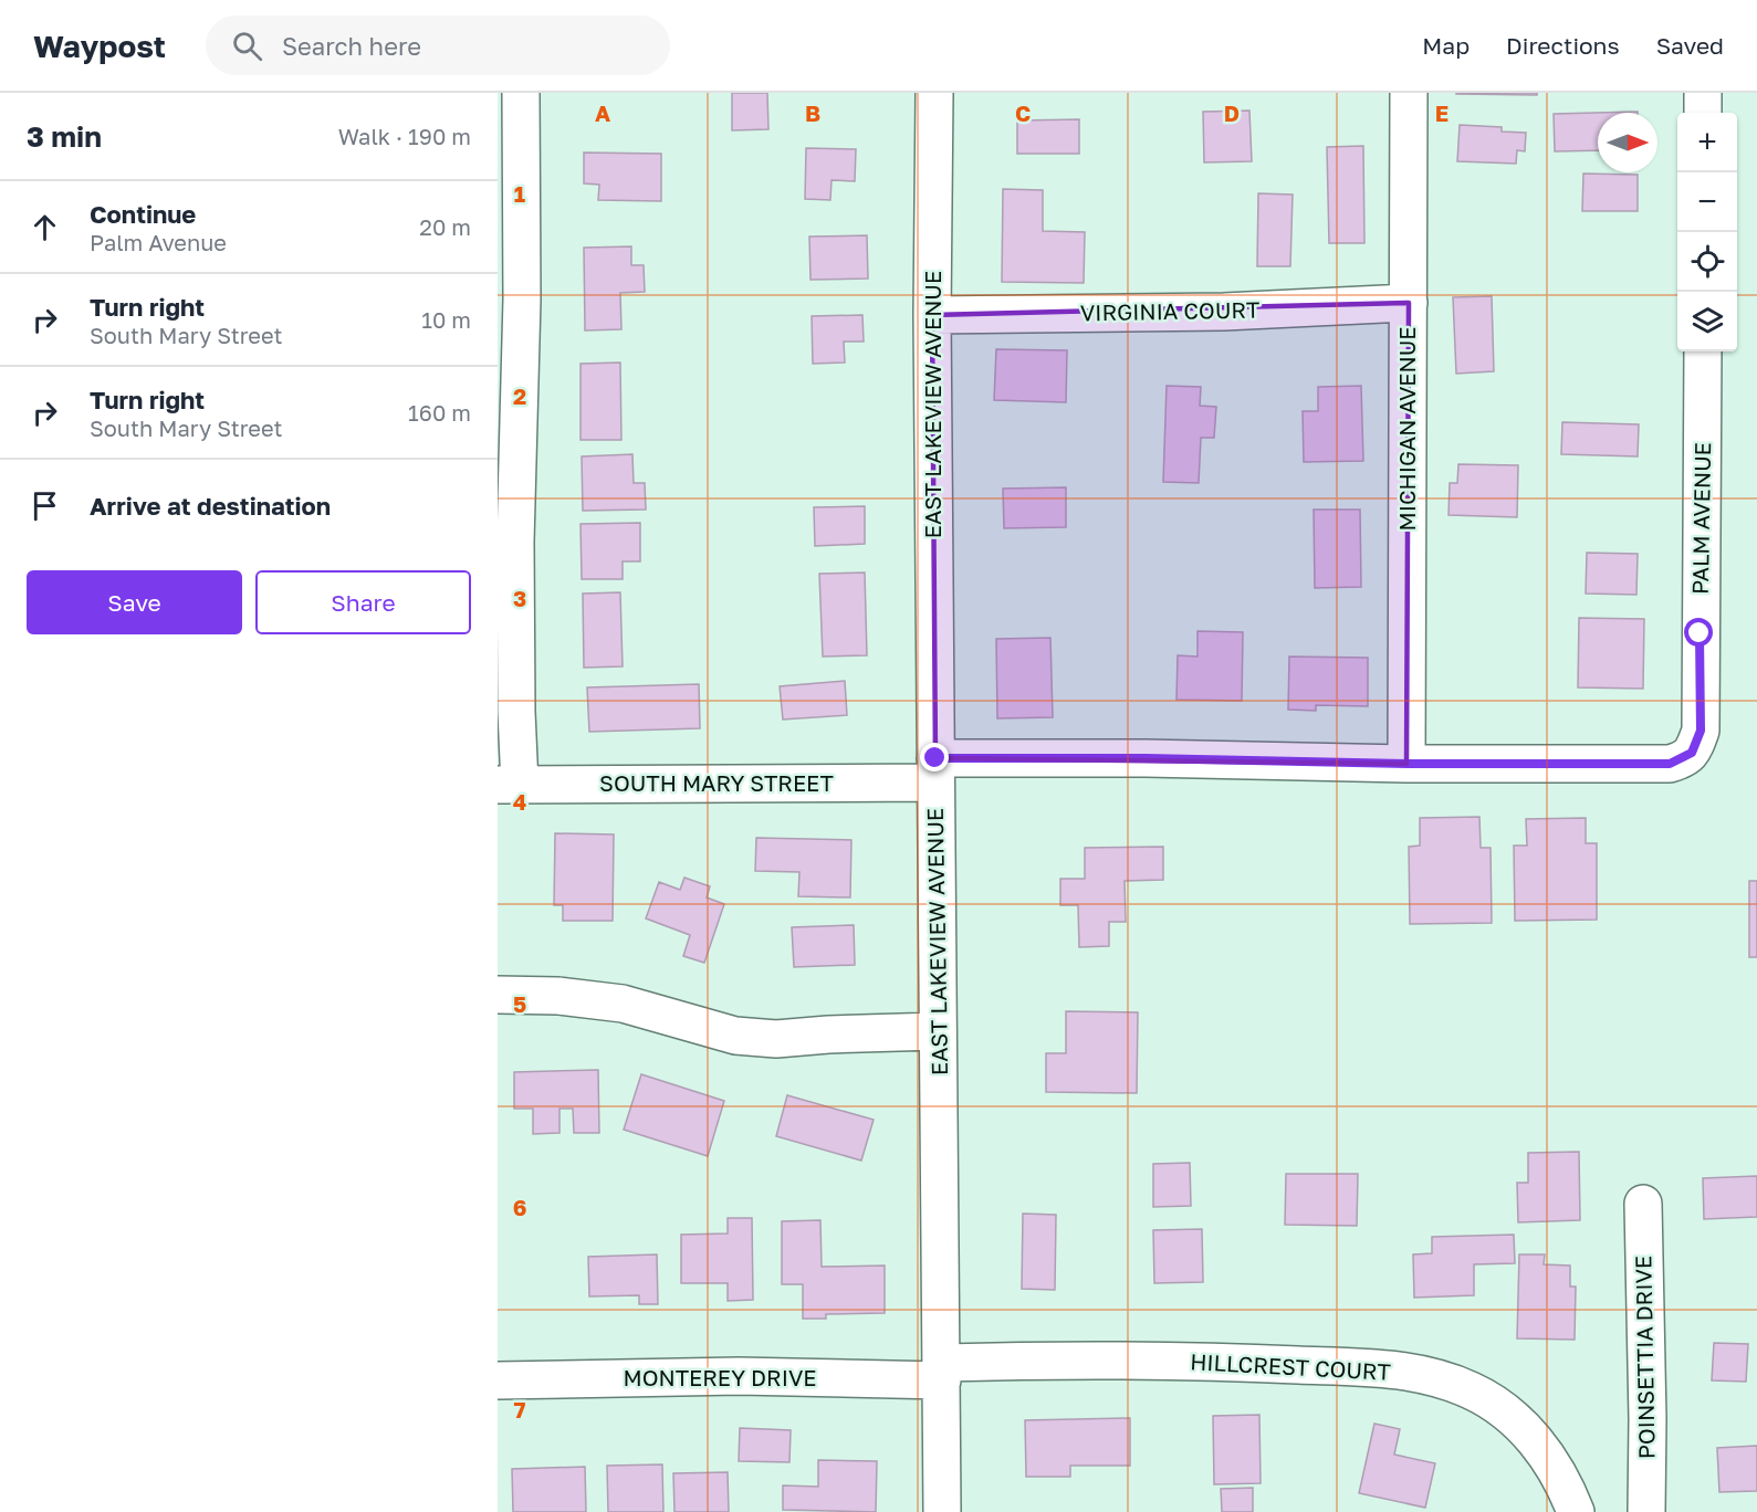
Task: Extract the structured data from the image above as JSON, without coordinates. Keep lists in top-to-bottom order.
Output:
{
  "streets": {
    "street": [
      "VIRGINIA COURT",
      "EAST LAKEVIEW AVENUE",
      "MICHIGAN AVENUE",
      "PALM AVENUE",
      "SOUTH MARY STREET",
      "POINSETTIA DRIVE",
      "HILLCREST COURT",
      "MONTEREY DRIVE"
    ]
  },
  "crossings": [
    ["VIRGINIA COURT", "EAST LAKEVIEW AVENUE"],
    ["VIRGINIA COURT", "MICHIGAN AVENUE"],
    ["EAST LAKEVIEW AVENUE", "SOUTH MARY STREET"],
    ["EAST LAKEVIEW AVENUE", "HILLCREST COURT"],
    ["EAST LAKEVIEW AVENUE", "MONTEREY DRIVE"],
    ["MICHIGAN AVENUE", "SOUTH MARY STREET"],
    ["PALM AVENUE", "SOUTH MARY STREET"],
    ["HILLCREST COURT", "MONTEREY DRIVE"]
  ],
  "north": "right",
  "page": {
    "header": "Waypost",
    "search": "Search here",
    "nav": ["Map", "Directions", "Saved"],
    "heading": ["3 min", "Walk · 190 m"],
    "map_buttons": ["+", "−"],
    "list": [
      ["Continue", "Palm Avenue", "20 m"],
      ["Turn right", "South Mary Street", "10 m"],
      ["Turn right", "South Mary Street", "160 m"],
      "Arrive at destination"
    ],
    "buttons": ["Save", "Share"]
  },
  "grid": {
    "columns": [
      "A",
      "B",
      "C",
      "D",
      "E"
    ],
    "rows": [
      "1",
      "2",
      "3",
      "4",
      "5",
      "6",
      "7"
    ]
  }
}
